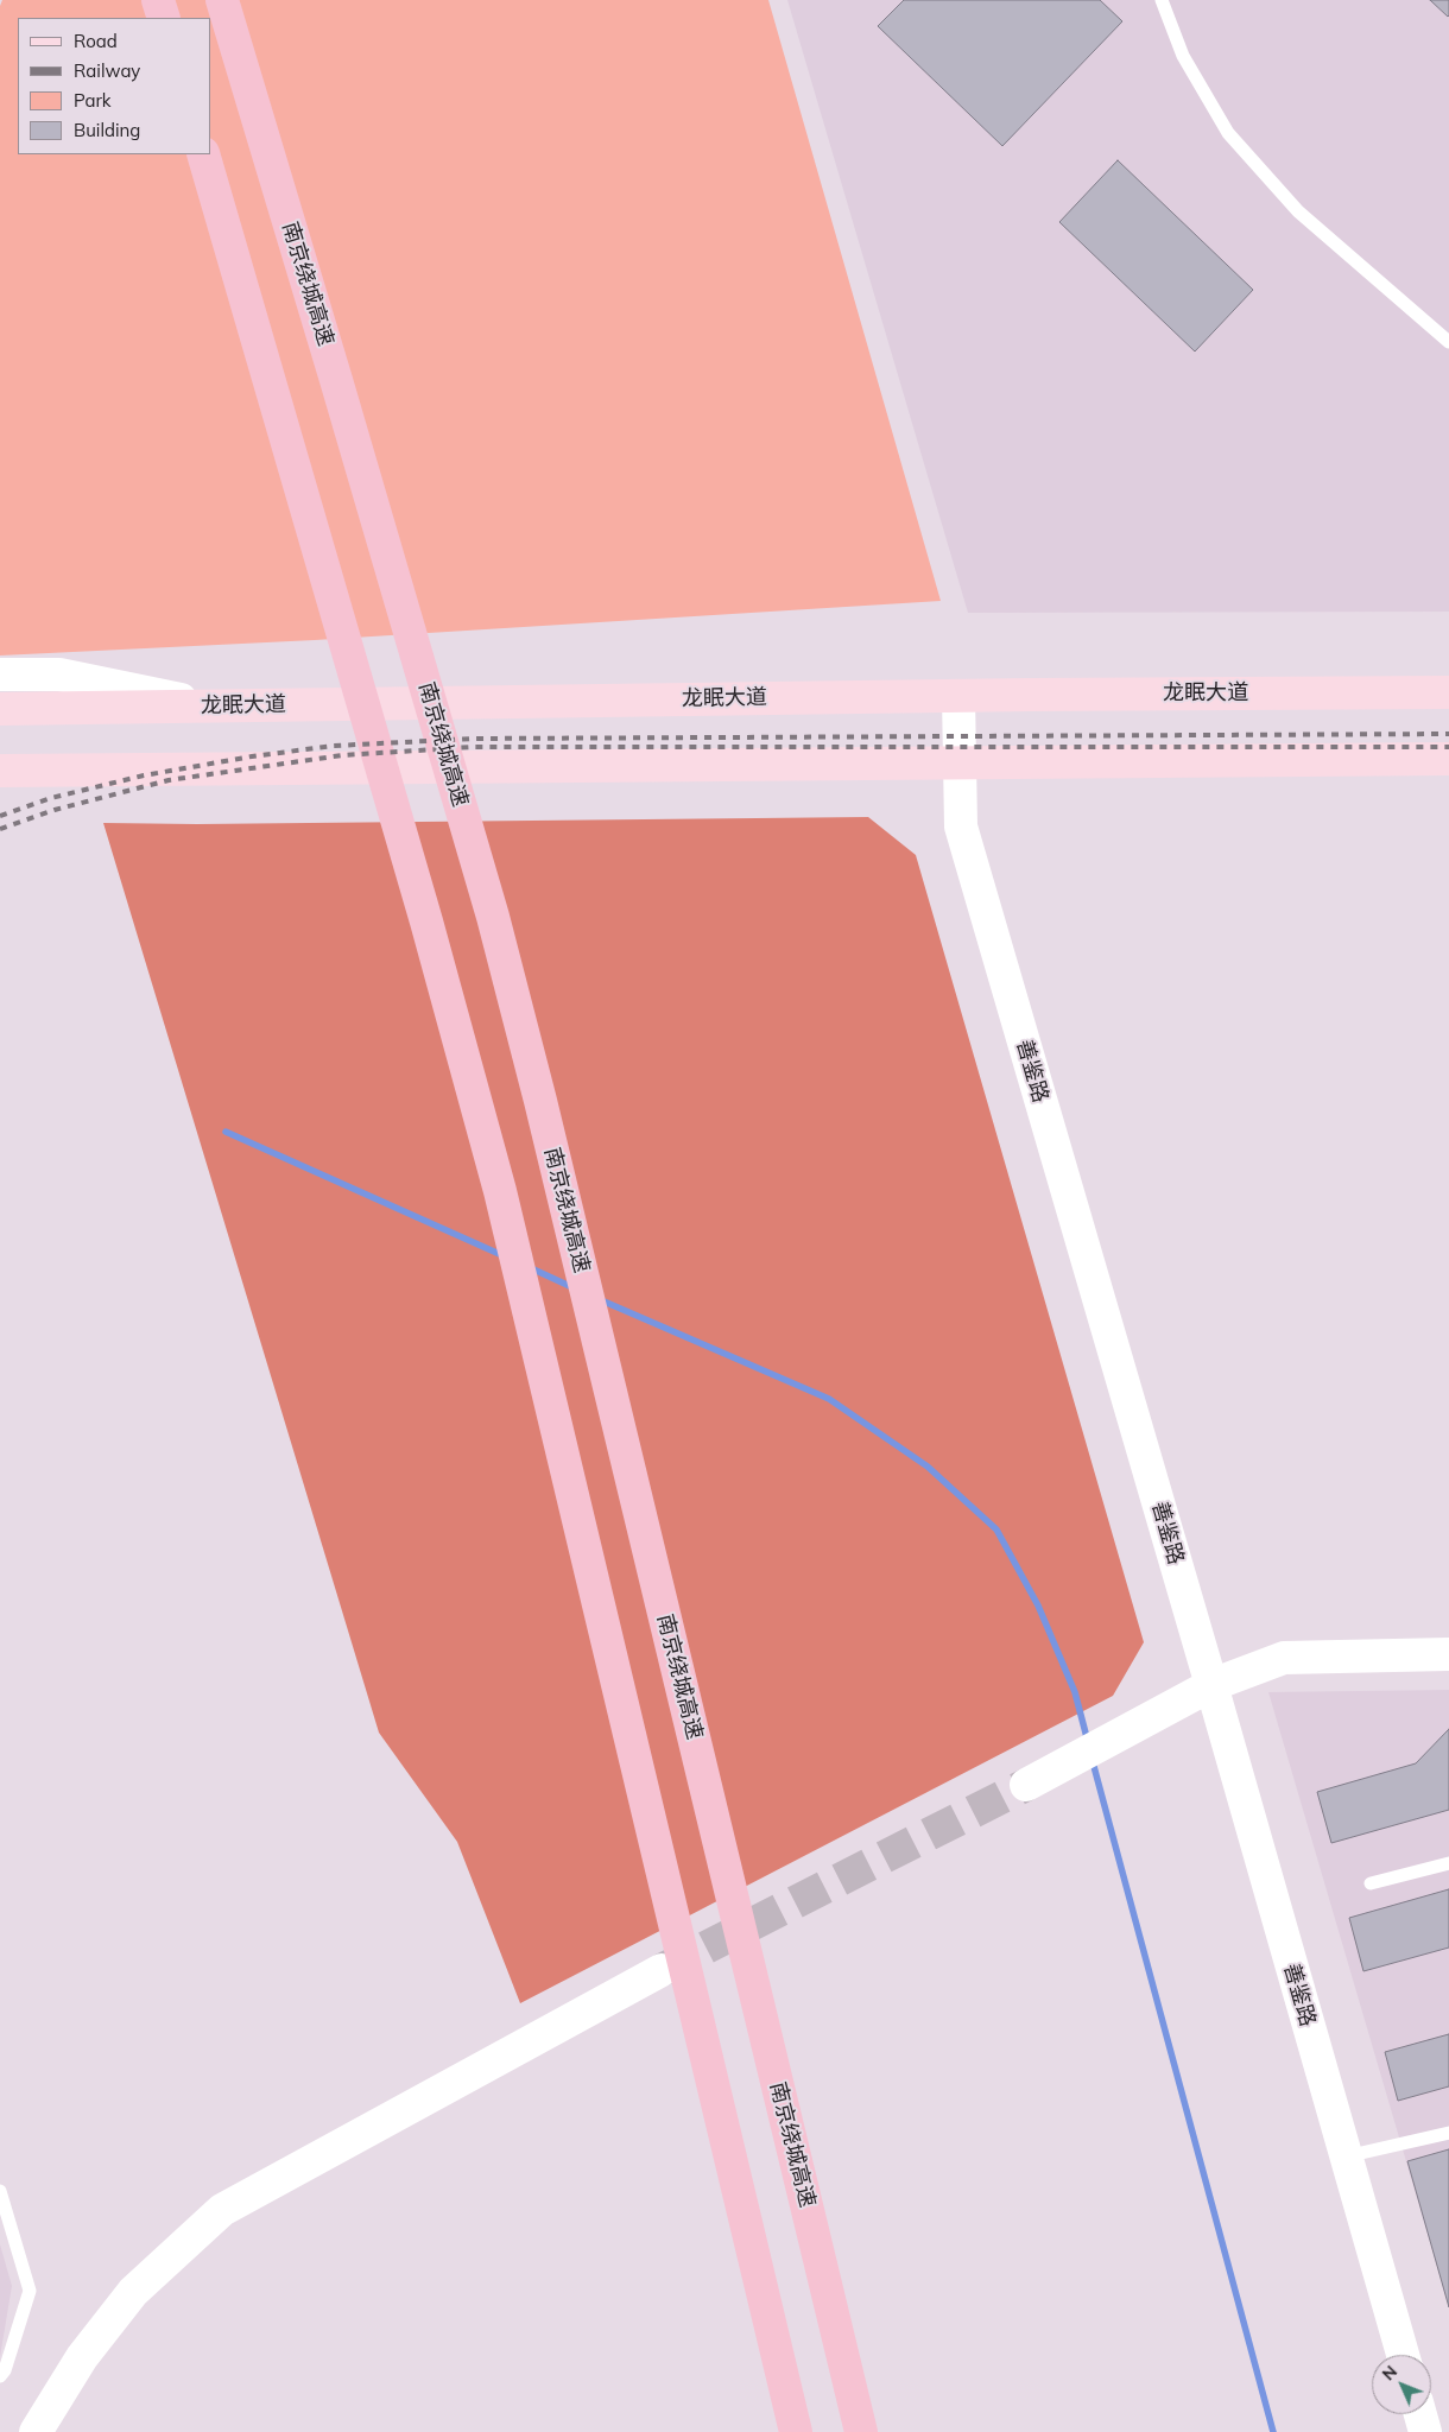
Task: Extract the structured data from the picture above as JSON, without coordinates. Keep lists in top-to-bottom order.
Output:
{
  "streets": {
    "highway": ["南京绕城高速"],
    "main road": ["龙眠大道"],
    "street": ["善鉴路"]
  },
  "crossings": [
    ["龙眠大道", "善鉴路"]
  ],
  "legend": [
    "Road",
    "Railway",
    "Park",
    "Building"
  ],
  "north": "top left"
}
